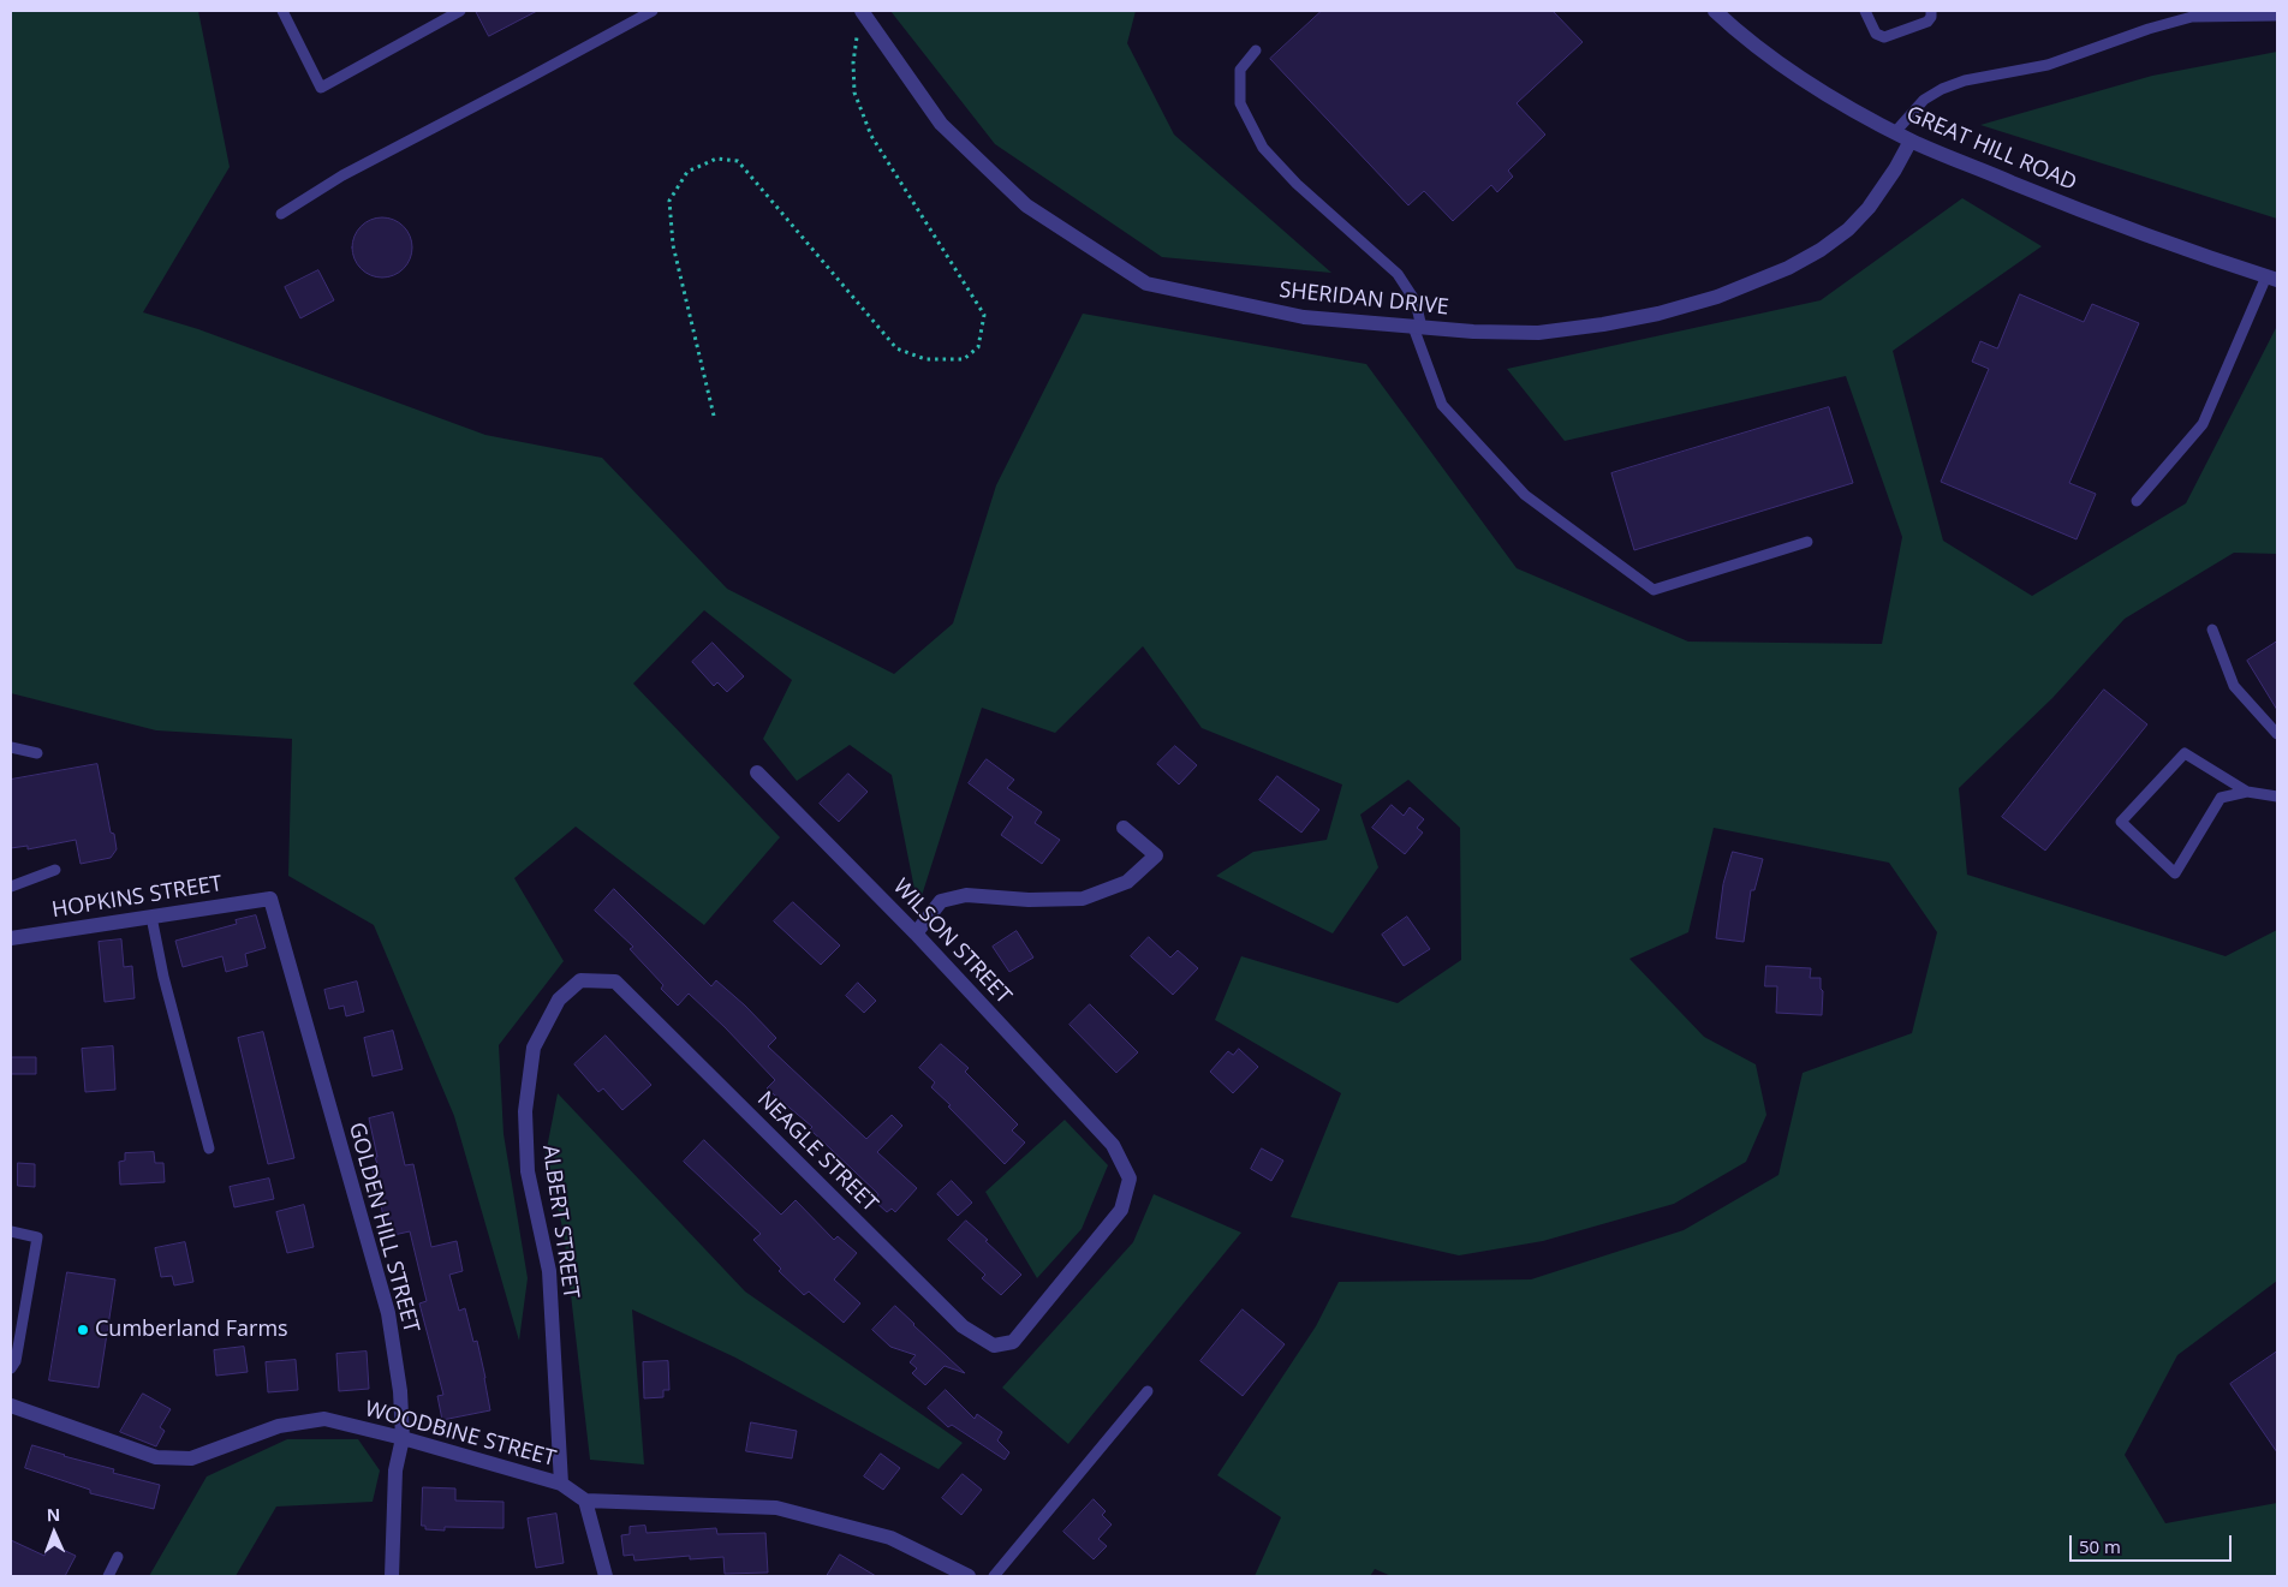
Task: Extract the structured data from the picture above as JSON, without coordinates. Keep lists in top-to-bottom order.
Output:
{
  "streets": {
    "street": [
      "GREAT HILL ROAD",
      "SHERIDAN DRIVE",
      "HOPKINS STREET",
      "WILSON STREET",
      "NEAGLE STREET",
      "ALBERT STREET",
      "GOLDEN HILL STREET",
      "WOODBINE STREET"
    ]
  },
  "crossings": [
    ["GREAT HILL ROAD", "SHERIDAN DRIVE"],
    ["HOPKINS STREET", "GOLDEN HILL STREET"],
    ["WILSON STREET", "NEAGLE STREET"],
    ["NEAGLE STREET", "ALBERT STREET"],
    ["ALBERT STREET", "WOODBINE STREET"],
    ["GOLDEN HILL STREET", "WOODBINE STREET"]
  ],
  "places": ["Cumberland Farms"],
  "scale_bar": "50 m",
  "north": "top"
}
